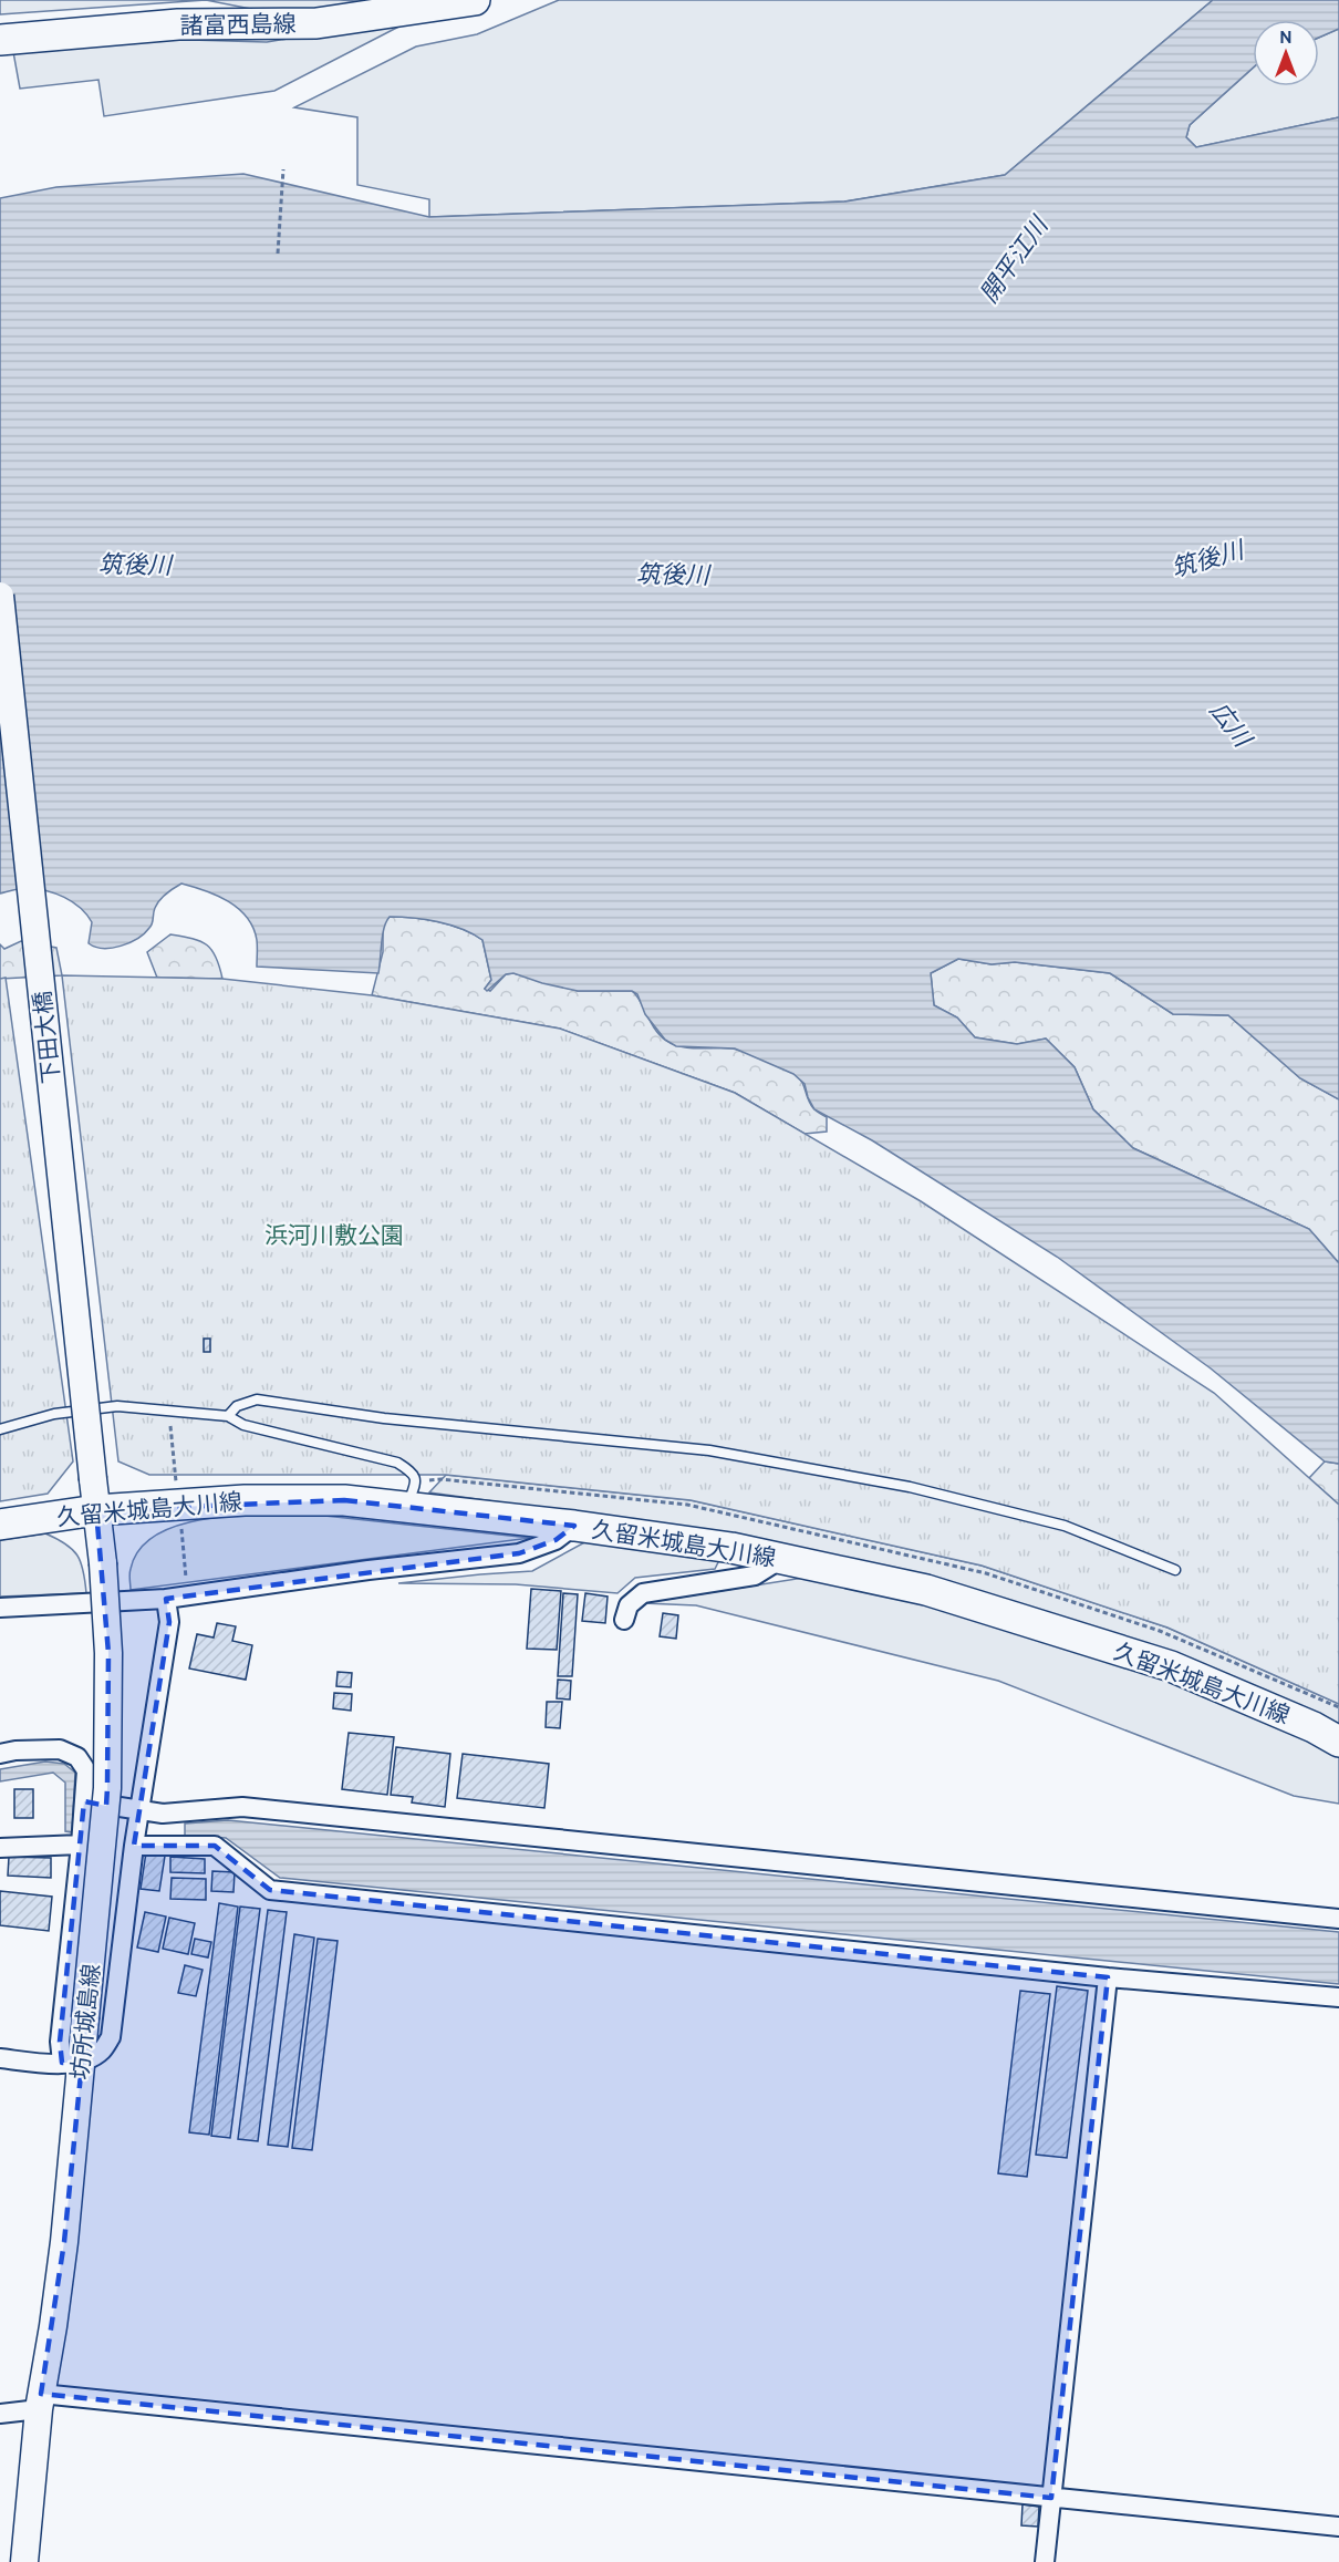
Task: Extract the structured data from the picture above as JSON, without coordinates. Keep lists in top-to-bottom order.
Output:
{
  "streets": {
    "main road": [
      "諸富西島線",
      "下田大橋",
      "久留米城島大川線",
      "坊所城島線"
    ]
  },
  "crossings": [
    ["下田大橋", "坊所城島線"],
    ["久留米城島大川線", "坊所城島線"]
  ],
  "water": ["開平江川", "筑後川", "広川"],
  "parks": ["浜河川敷公園"],
  "north": "top"
}
